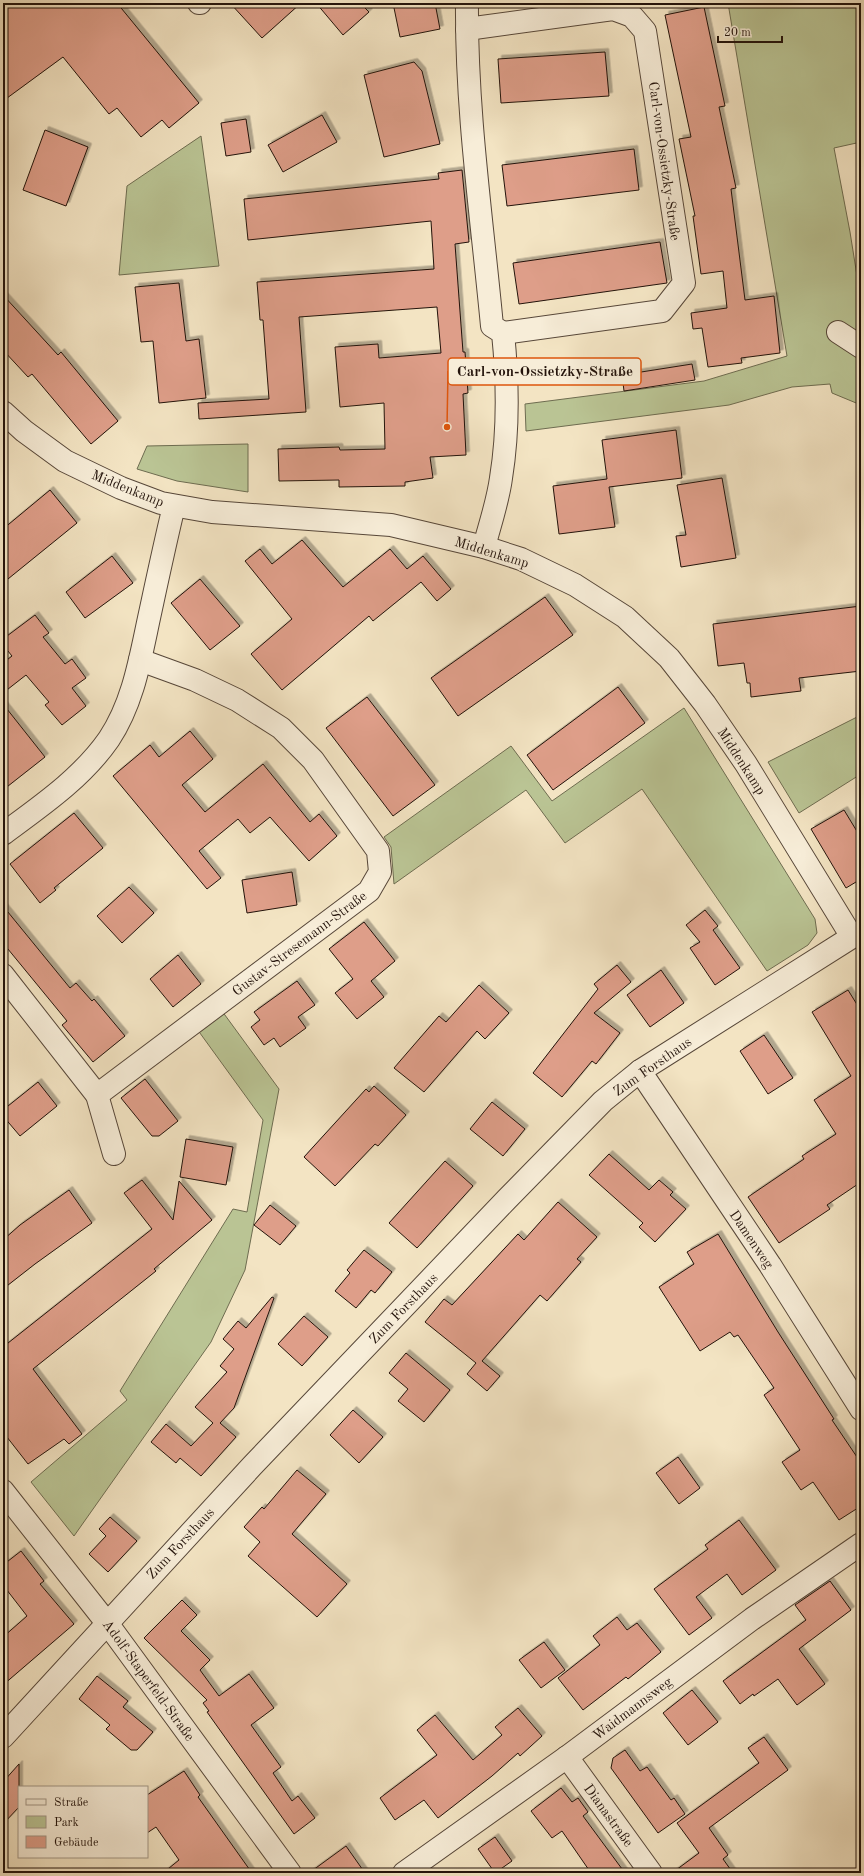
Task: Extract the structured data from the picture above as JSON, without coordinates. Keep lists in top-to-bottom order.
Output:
{
  "streets": {
    "street": [
      "Carl-von-Ossietzky-Straße",
      "Middenkamp",
      "Gustav-Stresemann-Straße",
      "Zum Forsthaus",
      "Damenweg",
      "Adolf-Staperfeld-Straße",
      "Waidmannsweg",
      "Dianastraße"
    ]
  },
  "crossings": [
    ["Middenkamp", "Zum Forsthaus"],
    ["Zum Forsthaus", "Damenweg"],
    ["Zum Forsthaus", "Adolf-Staperfeld-Straße"],
    ["Waidmannsweg", "Dianastraße"]
  ],
  "places": ["Carl-von-Ossietzky-Straße"],
  "legend": ["Straße", "Park", "Gebäude"],
  "scale_bar": "20 m"
}
